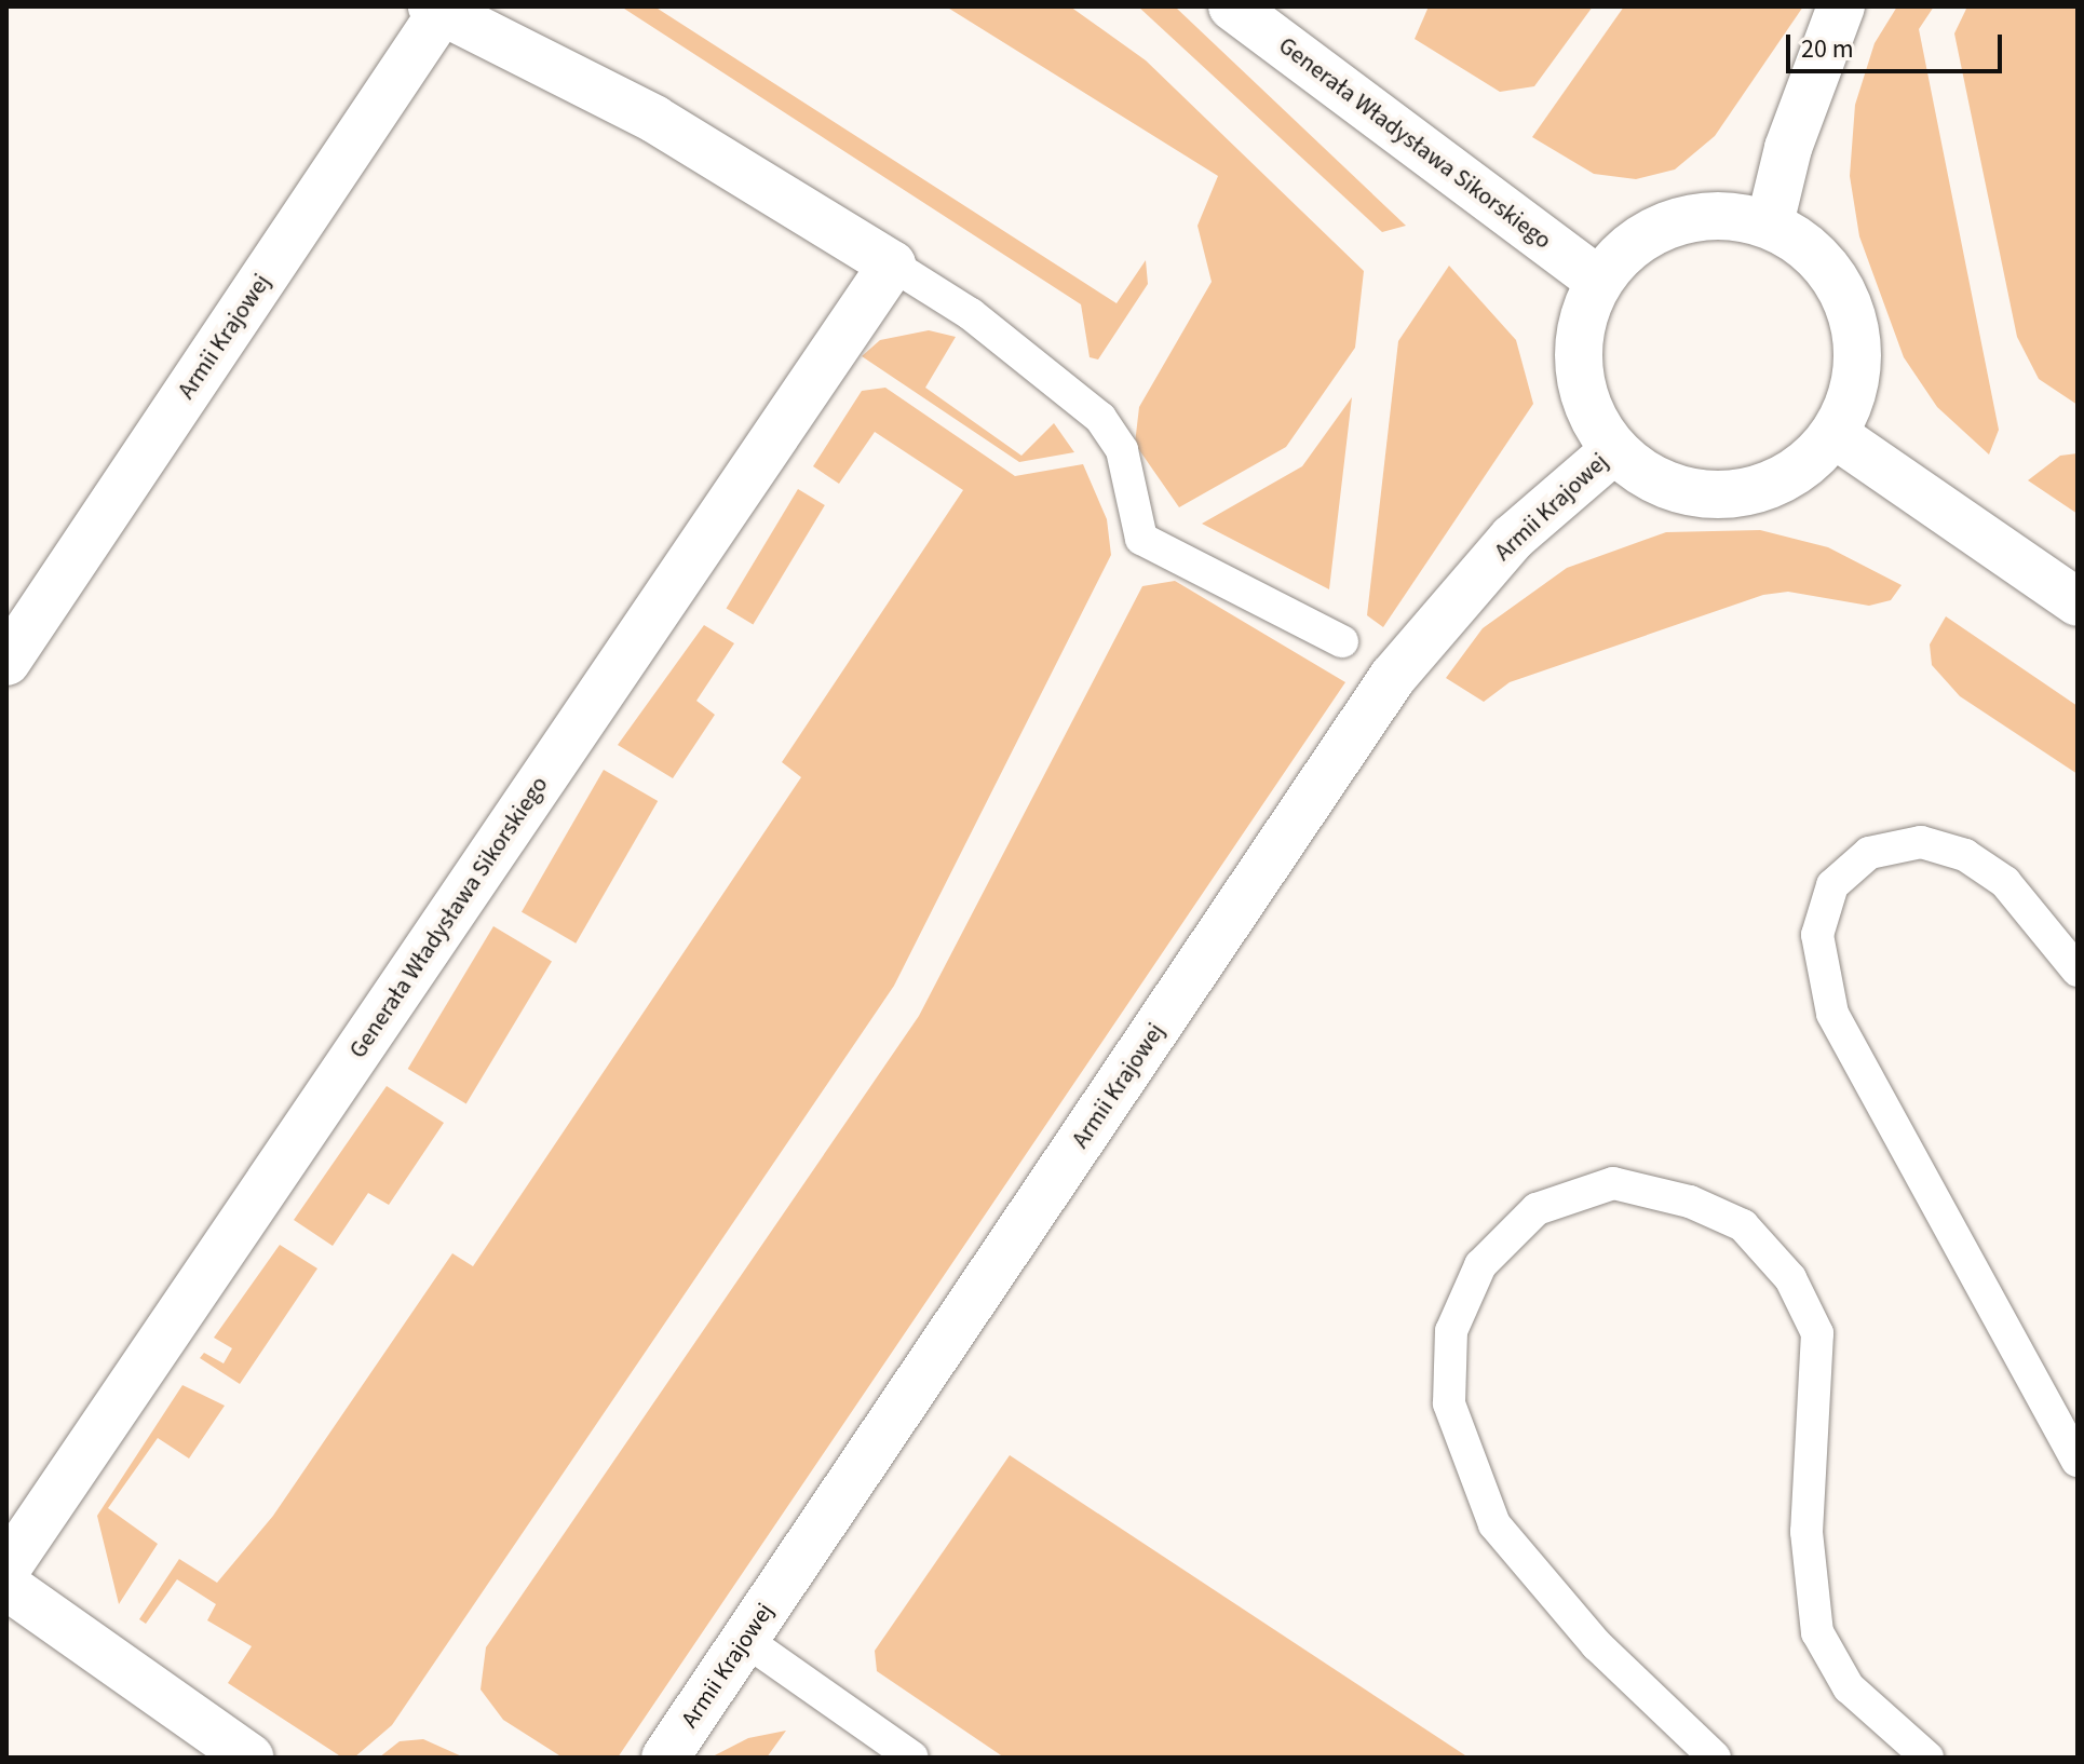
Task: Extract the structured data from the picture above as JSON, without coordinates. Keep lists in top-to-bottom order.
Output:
{
  "streets": {
    "street": ["Generała Władysława Sikorskiego", "Armii Krajowej"]
  },
  "crossings": [
    ["Generała Władysława Sikorskiego", "Armii Krajowej"]
  ],
  "scale_bar": "20 m"
}
